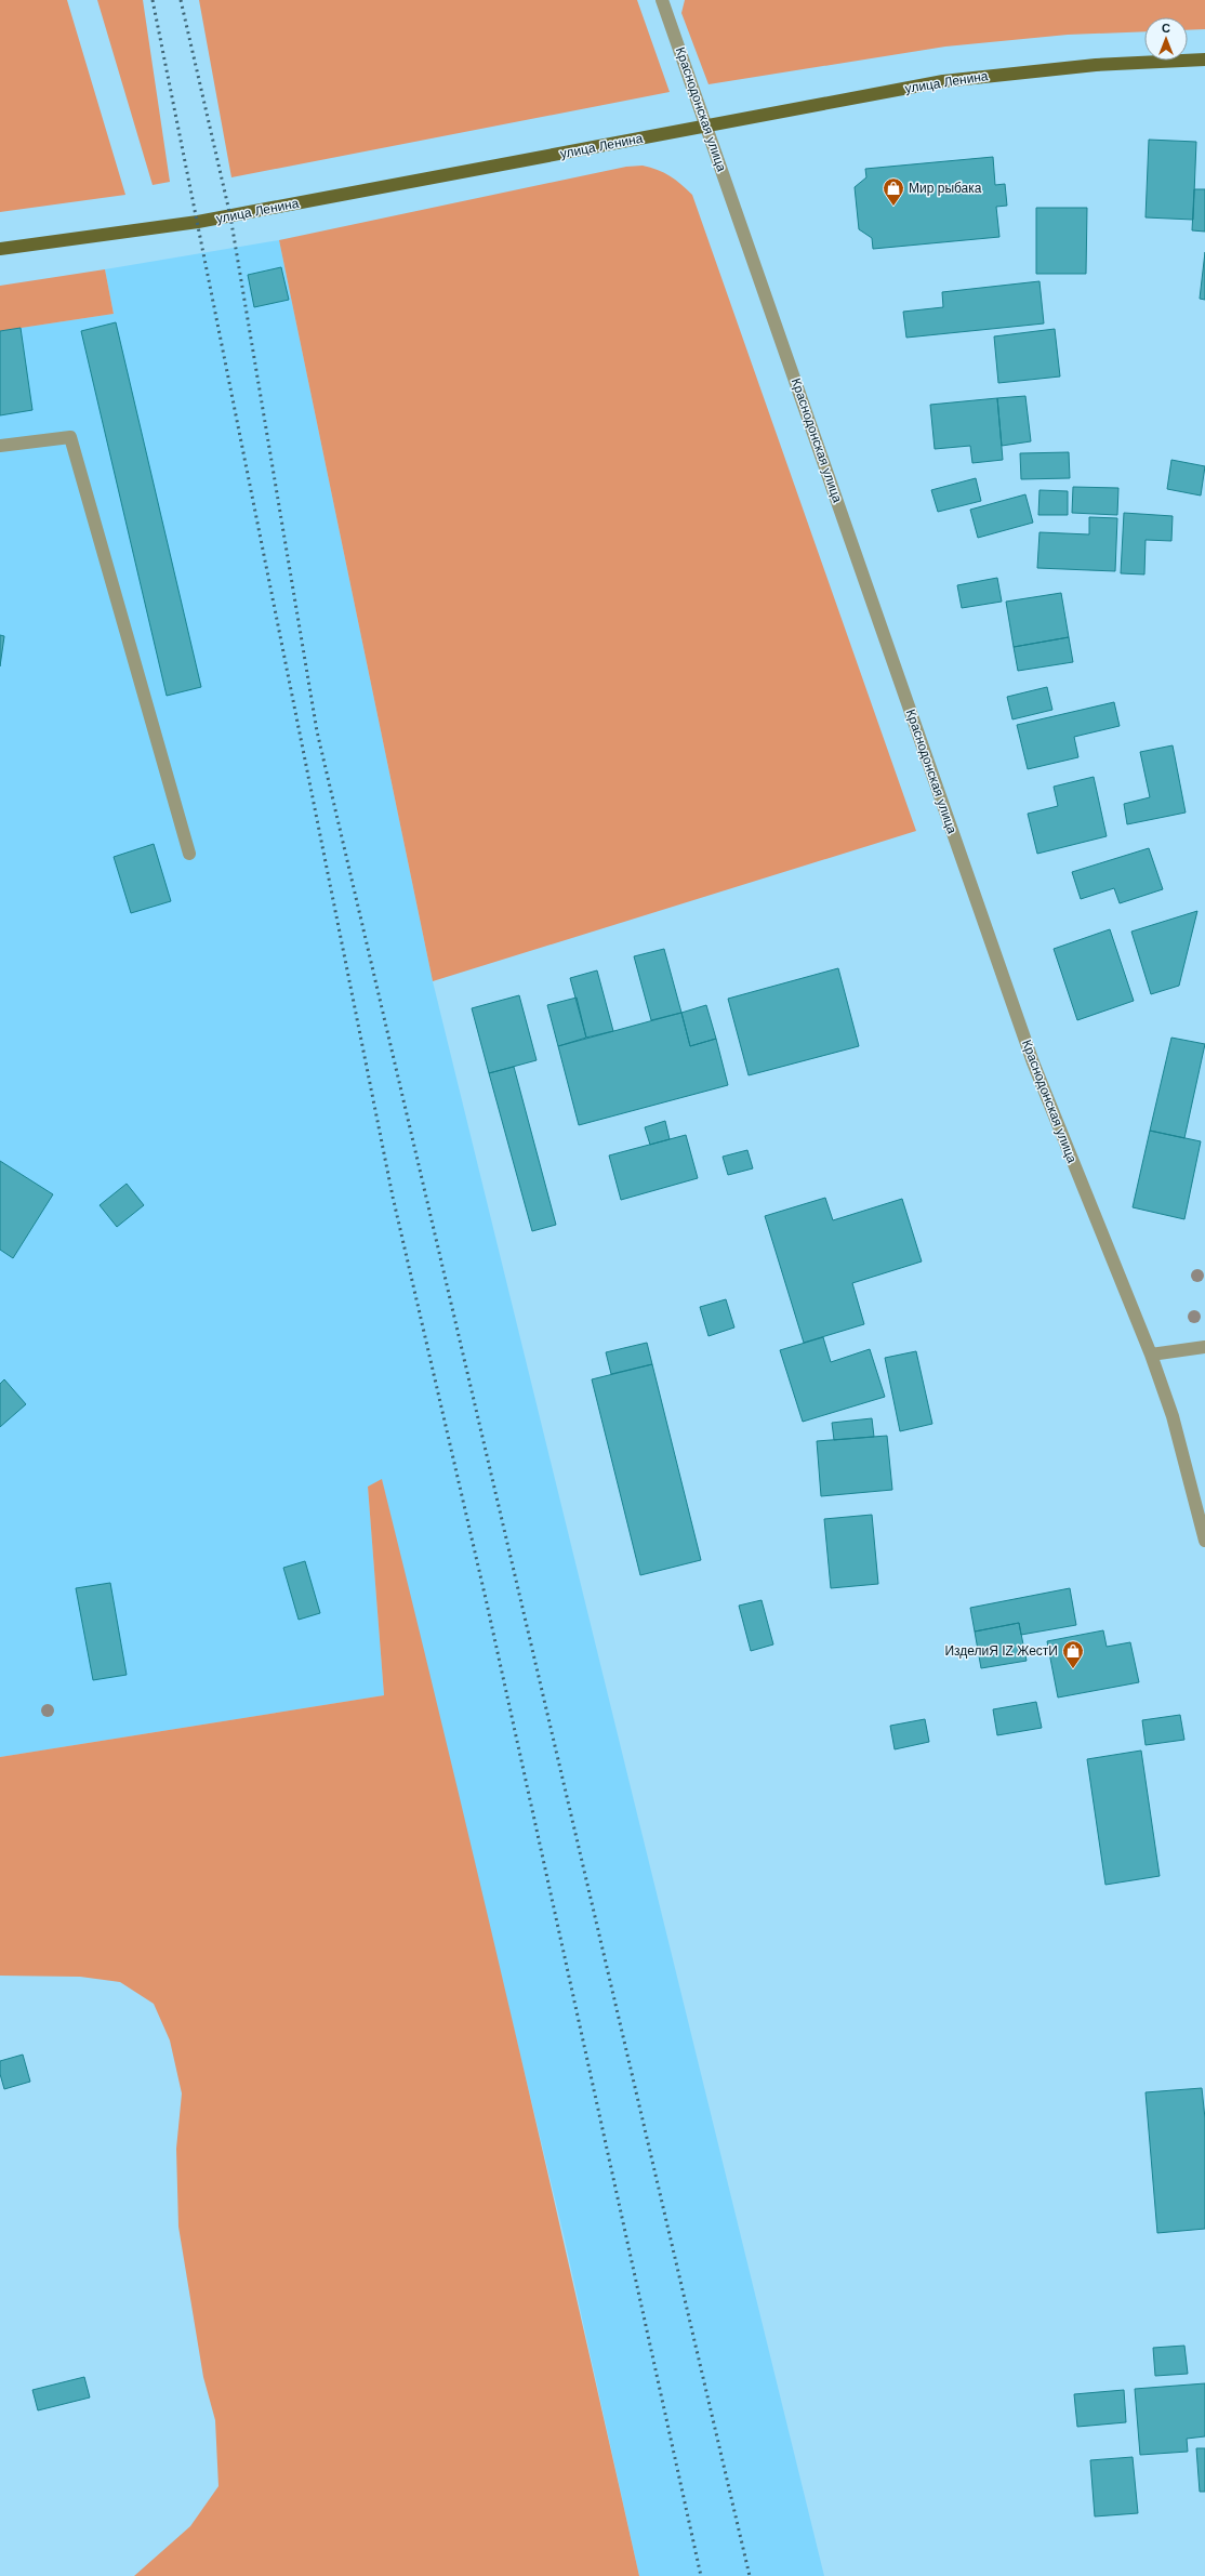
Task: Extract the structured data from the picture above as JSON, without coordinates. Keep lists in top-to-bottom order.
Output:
{
  "streets": {
    "main road": ["улица Ленина"],
    "street": ["Краснодонская улица"]
  },
  "crossings": [
    ["улица Ленина", "Краснодонская улица"]
  ],
  "places": {
    "shop": ["Мир рыбака", "ИзделиЯ IZ ЖестИ"]
  },
  "north": "top"
}
